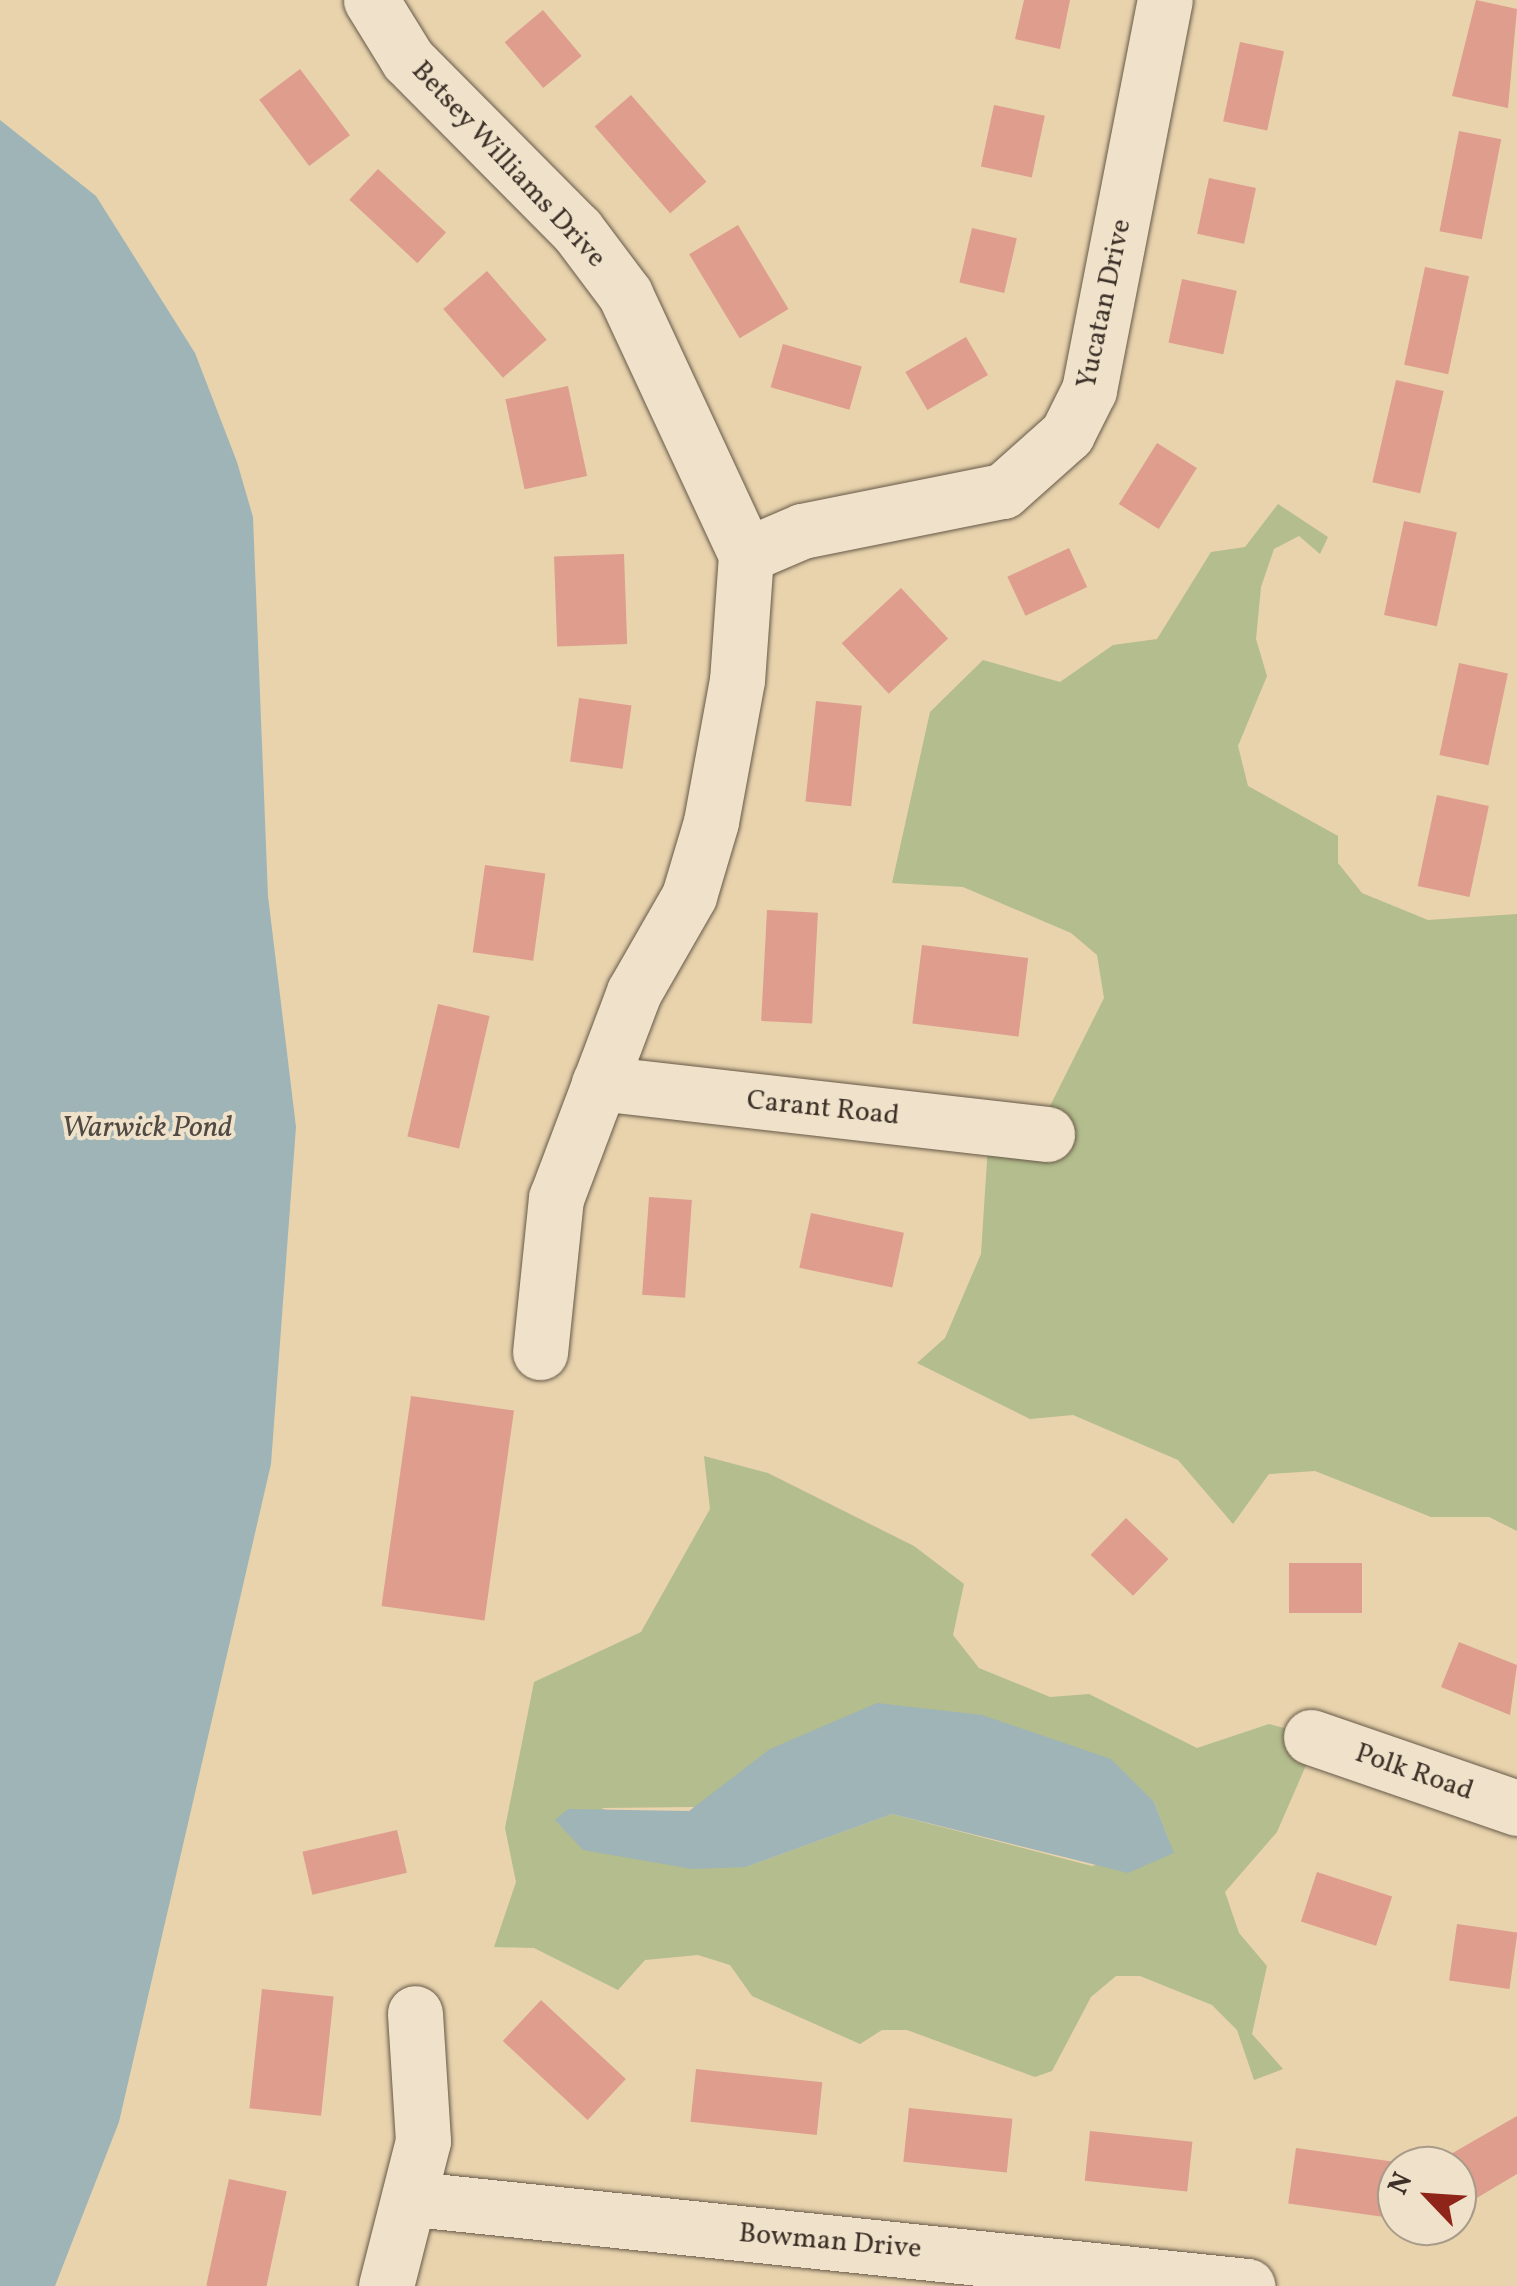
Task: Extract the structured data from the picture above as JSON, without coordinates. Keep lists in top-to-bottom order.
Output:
{
  "streets": {
    "street": [
      "Betsey Williams Drive",
      "Yucatan Drive",
      "Carant Road",
      "Polk Road",
      "Bowman Drive"
    ]
  },
  "crossings": [
    ["Betsey Williams Drive", "Yucatan Drive"],
    ["Betsey Williams Drive", "Carant Road"]
  ],
  "water": ["Warwick Pond"],
  "north": "top left"
}
